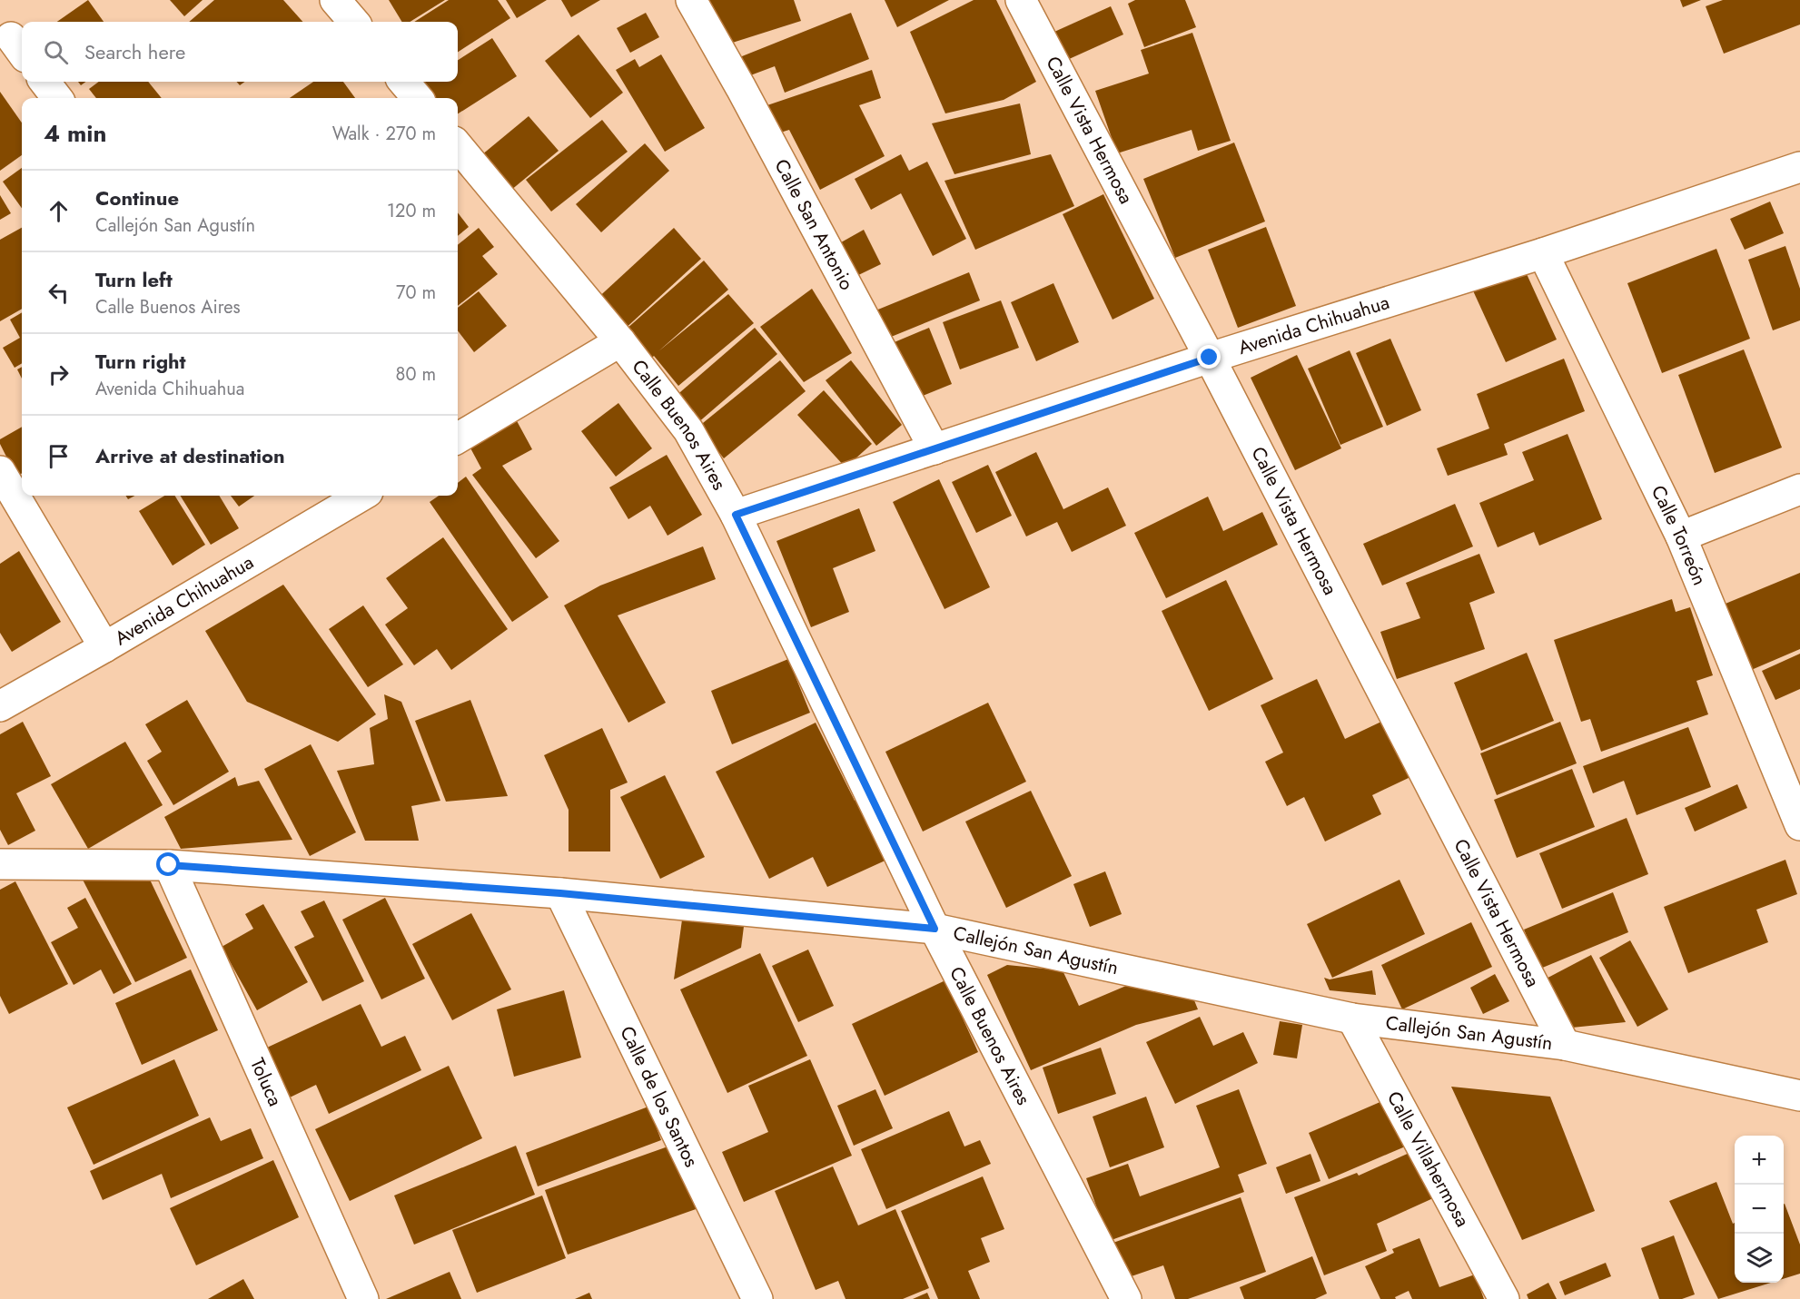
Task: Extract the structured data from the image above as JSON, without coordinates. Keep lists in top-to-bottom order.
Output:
{
  "streets": {
    "street": [
      "Calle Vista Hermosa",
      "Calle San Antonio",
      "Avenida Chihuahua",
      "Calle Buenos Aires",
      "Calle Torreón",
      "Callejón San Agustín",
      "Toluca",
      "Calle de los Santos",
      "Calle Villahermosa"
    ]
  },
  "crossings": [
    ["Calle Vista Hermosa", "Avenida Chihuahua"],
    ["Calle Vista Hermosa", "Callejón San Agustín"],
    ["Calle San Antonio", "Avenida Chihuahua"],
    ["Avenida Chihuahua", "Calle Buenos Aires"],
    ["Avenida Chihuahua", "Calle Torreón"],
    ["Calle Buenos Aires", "Callejón San Agustín"],
    ["Callejón San Agustín", "Toluca"],
    ["Callejón San Agustín", "Calle de los Santos"],
    ["Callejón San Agustín", "Calle Villahermosa"]
  ],
  "page": {
    "search": "Search here",
    "heading": ["4 min", "Walk · 270 m"],
    "list": [
      ["Continue", "Callejón San Agustín", "120 m"],
      ["Turn left", "Calle Buenos Aires", "70 m"],
      ["Turn right", "Avenida Chihuahua", "80 m"],
      "Arrive at destination"
    ],
    "map_buttons": ["+", "−"]
  }
}
